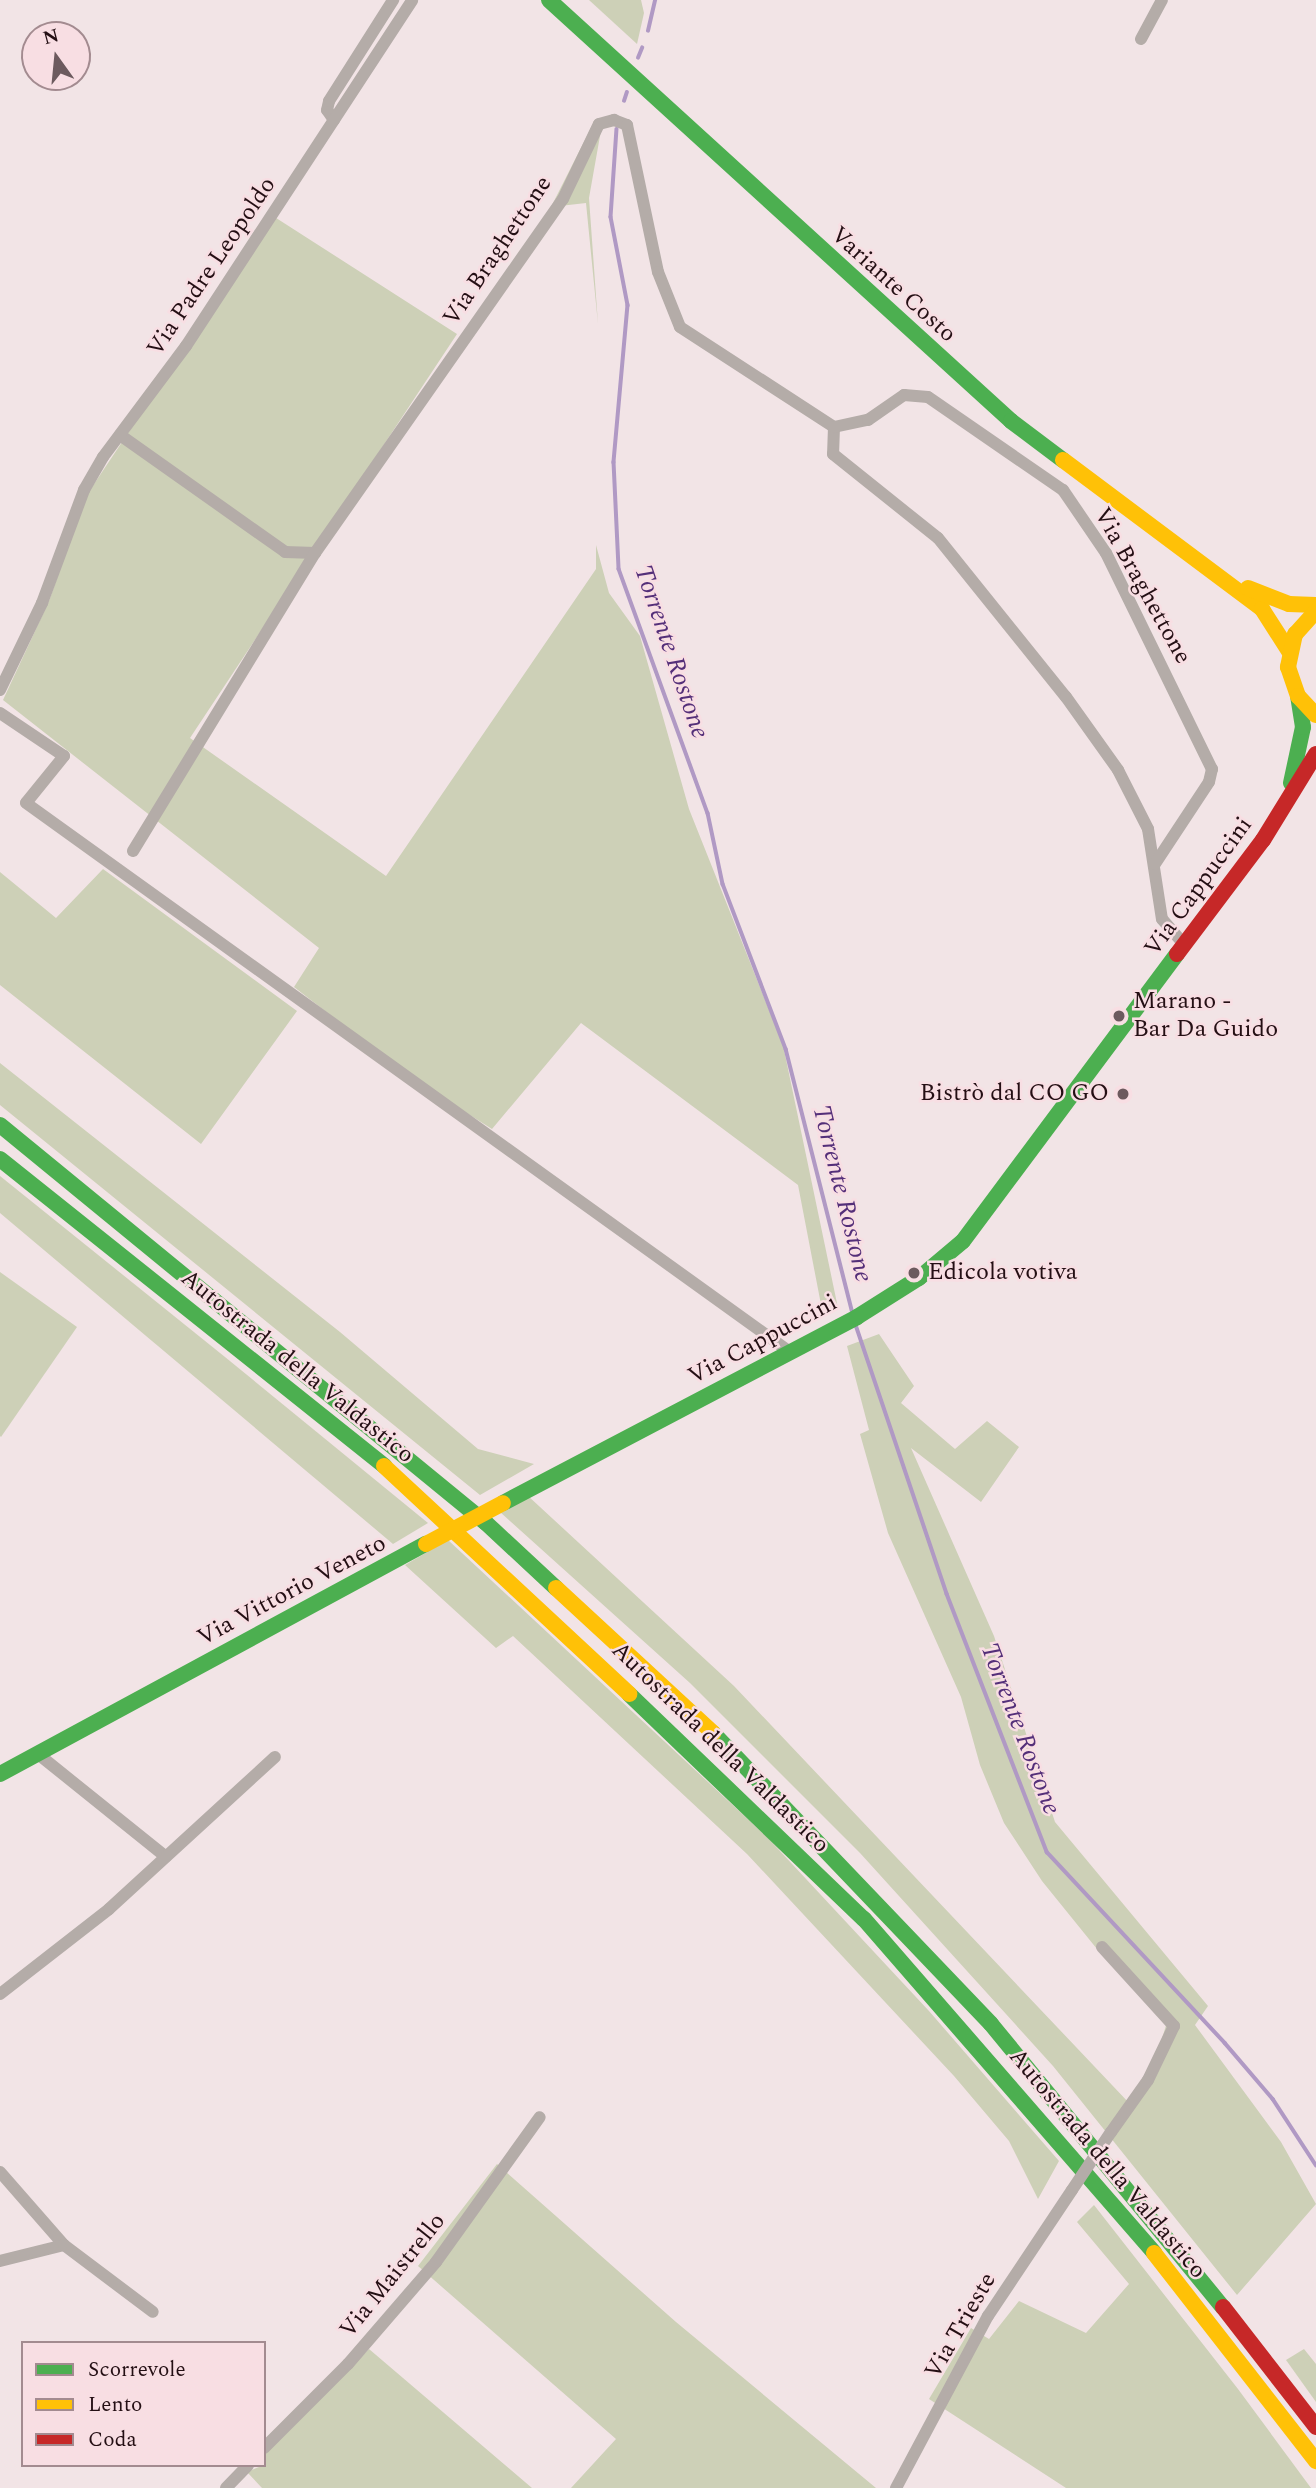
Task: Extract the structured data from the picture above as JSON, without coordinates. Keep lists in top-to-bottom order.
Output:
{
  "streets": {
    "main road": [
      "Variante Costo",
      "Via Cappuccini",
      "Autostrada della Valdastico",
      "Via Vittorio Veneto"
    ],
    "street": [
      "Via Braghettone",
      "Via Padre Leopoldo",
      "Via Maistrello",
      "Via Trieste"
    ]
  },
  "crossings": [
    ["Via Cappuccini", "Via Vittorio Veneto"]
  ],
  "water": ["Torrente Rostone"],
  "places": ["Marano - Bar Da Guido", "Bistrò dal CO GO", "Edicola votiva"],
  "legend": ["Scorrevole", "Lento", "Coda"],
  "north": "top"
}
